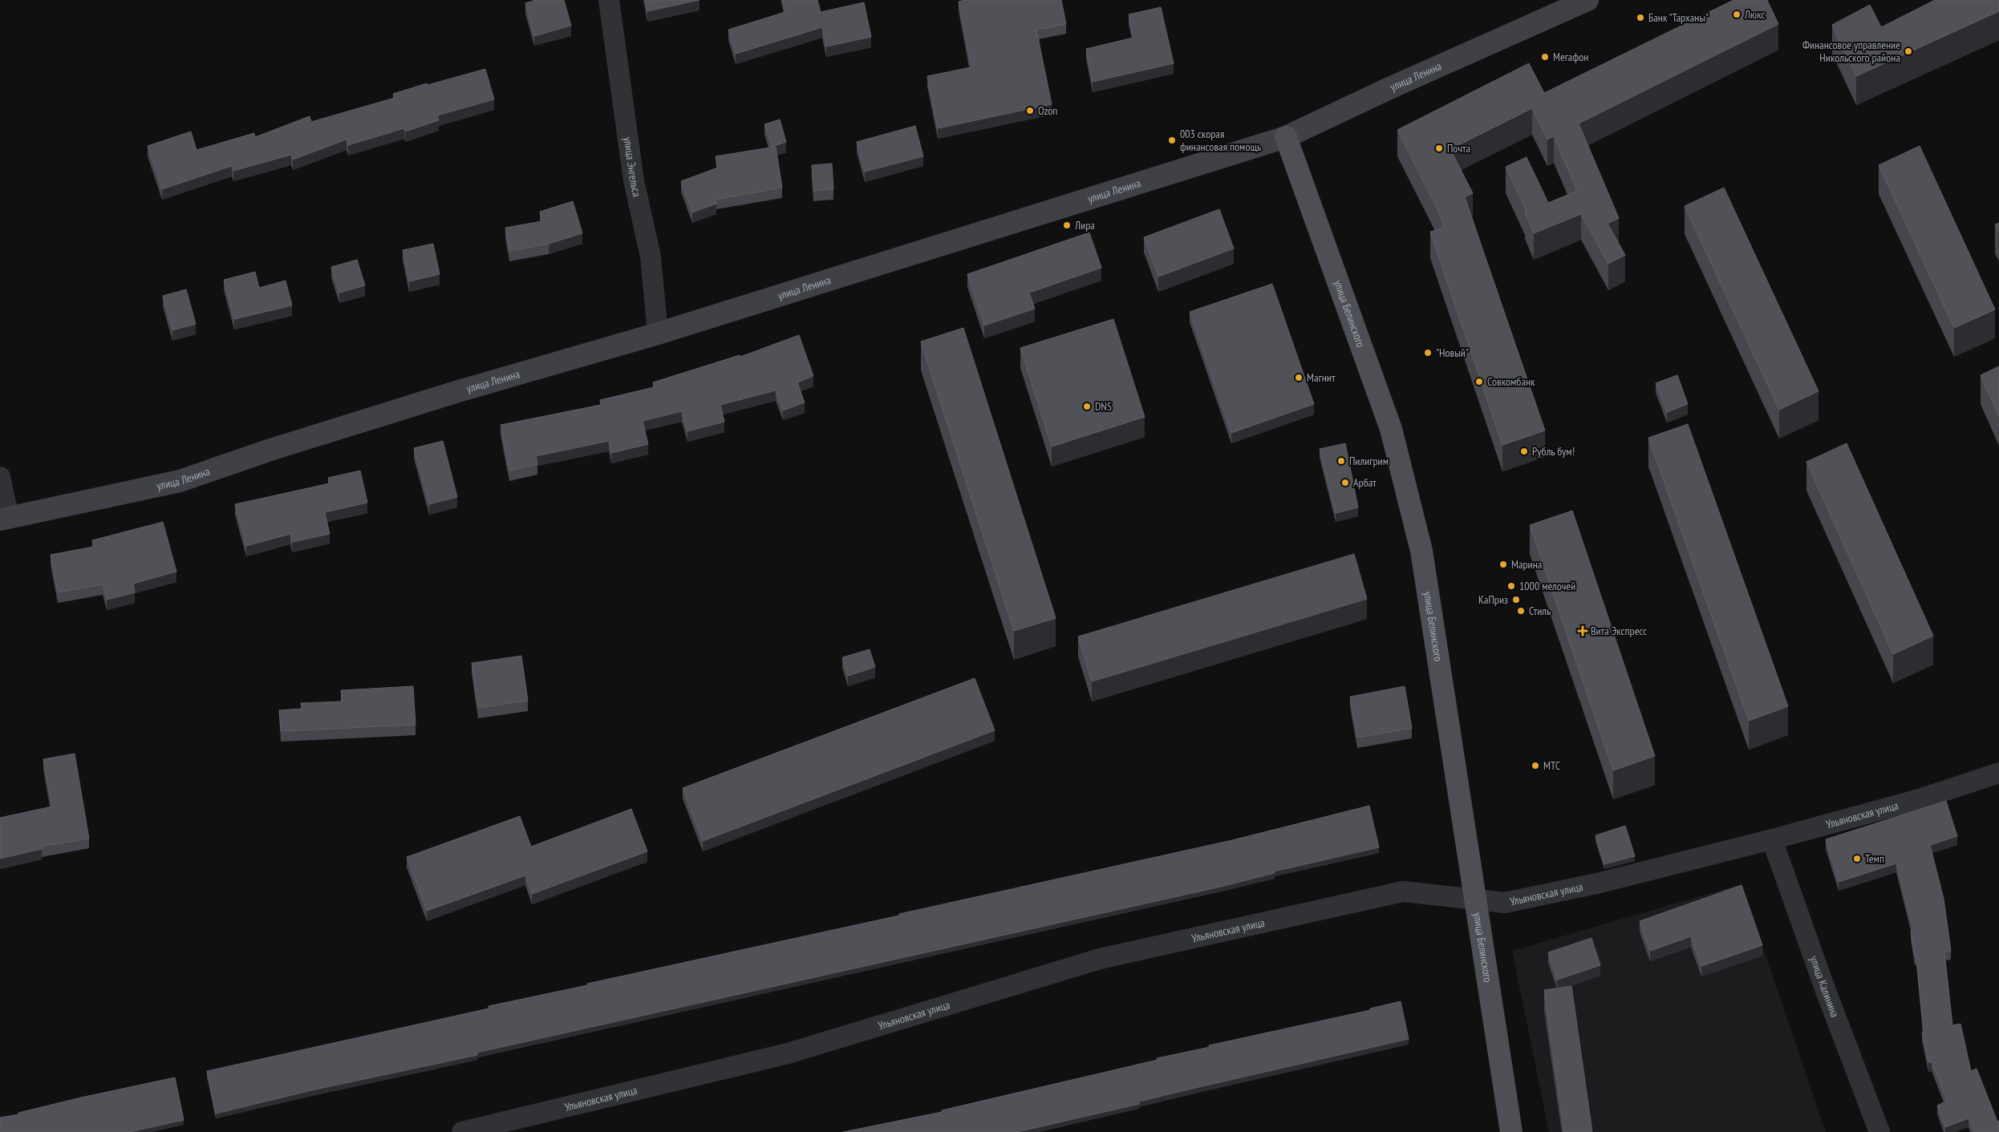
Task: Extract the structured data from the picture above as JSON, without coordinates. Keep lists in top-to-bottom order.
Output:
{
  "streets": {
    "main road": ["улица Ленина", "улица Белинского"],
    "street": ["улица Энгельса", "Ульяновская улица", "улица Калинина"]
  },
  "crossings": [
    ["улица Ленина", "улица Энгельса"],
    ["улица Ленина", "улица Белинского"],
    ["улица Белинского", "Ульяновская улица"],
    ["Ульяновская улица", "улица Калинина"]
  ],
  "places": {
    "other": [
      "Люкс",
      "Банк \"Тарханы\"",
      "Финансовое управление Никольского района",
      "Мегафон",
      "Ozon",
      "003 скорая финансовая помощь",
      "Почта",
      "Лира",
      "\"Новый\"",
      "Магнит",
      "Совкомбанк",
      "DNS",
      "Рубль бум!",
      "Пилигрим",
      "Арбат",
      "Марина",
      "1000 мелочей",
      "КаПриз",
      "Стиль",
      "МТС",
      "Темп"
    ],
    "health": ["Вита Экспресс"]
  }
}
